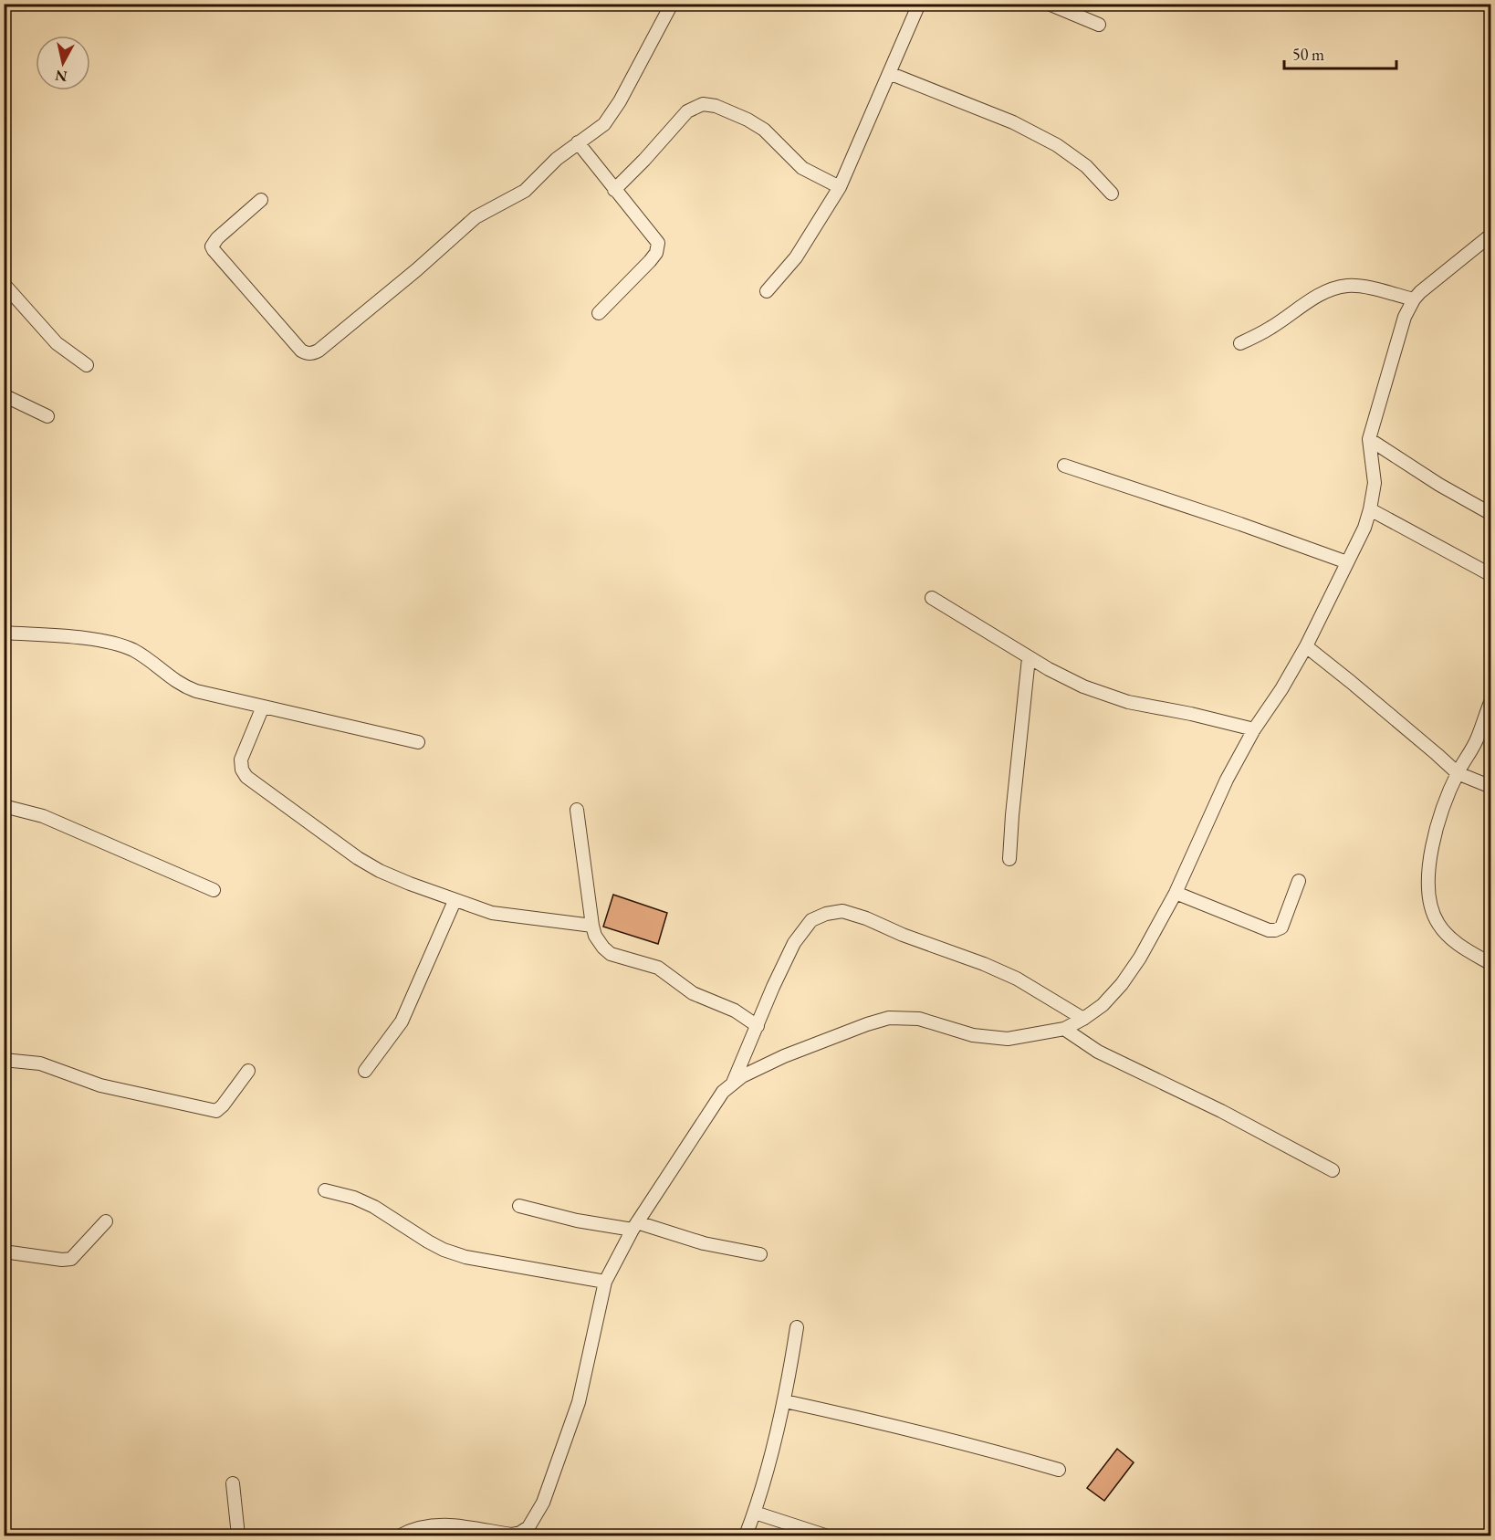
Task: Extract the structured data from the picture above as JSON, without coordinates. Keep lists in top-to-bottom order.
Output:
{
  "scale_bar": "50 m",
  "north": "bottom"
}
